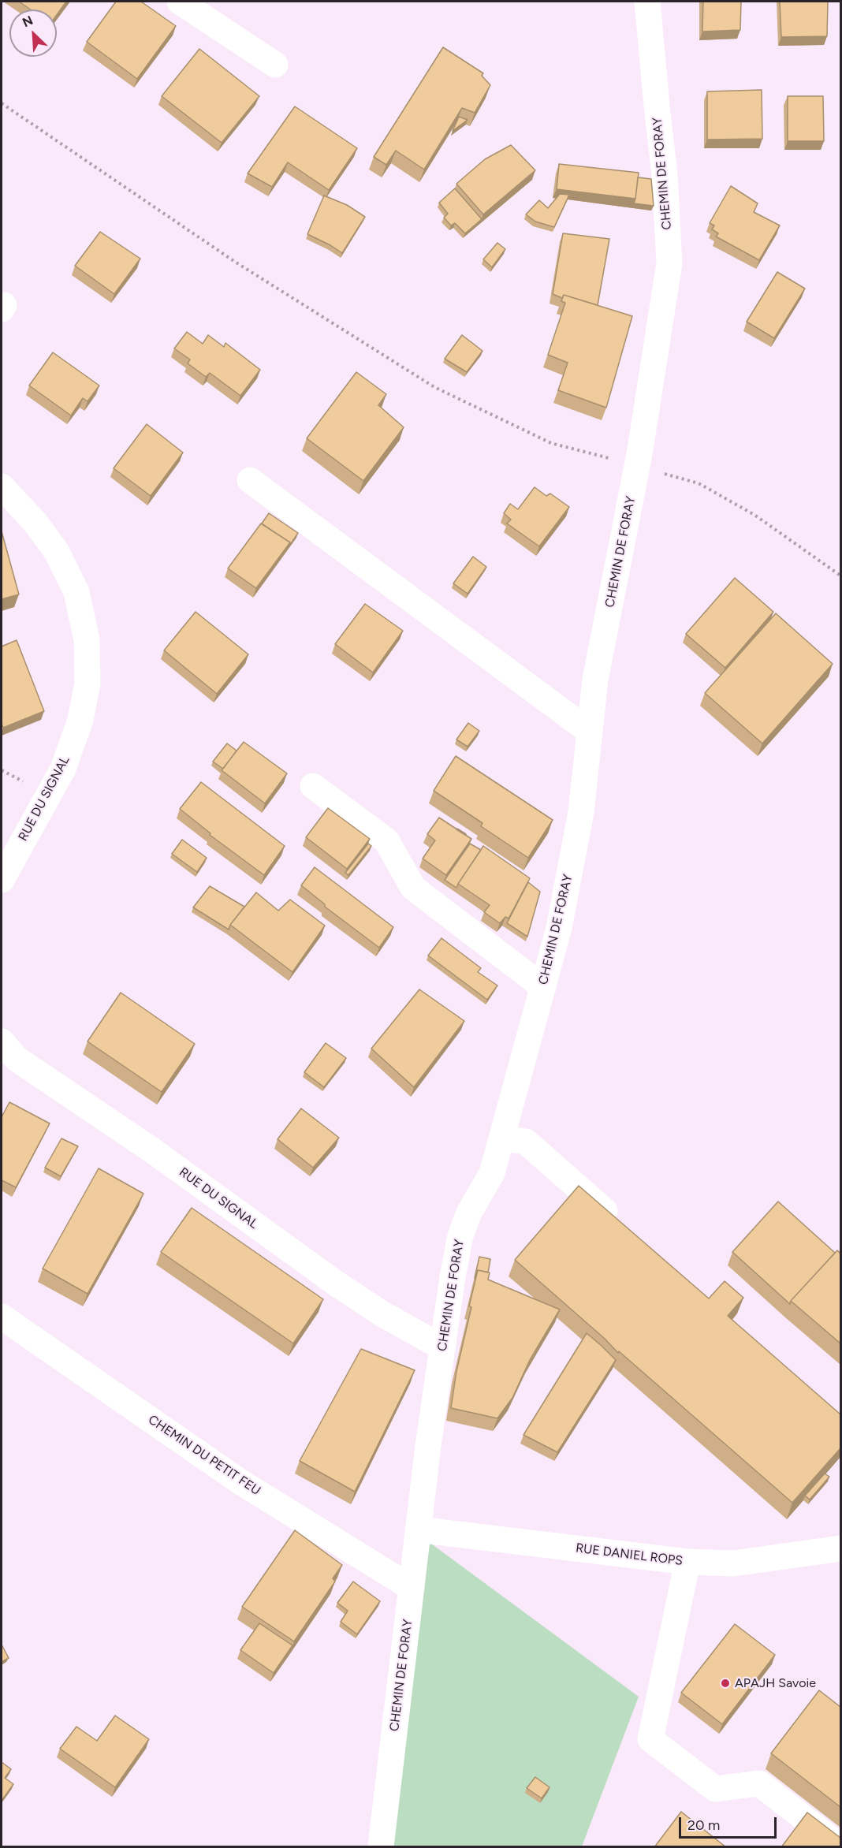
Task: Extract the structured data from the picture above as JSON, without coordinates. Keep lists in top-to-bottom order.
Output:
{
  "streets": {
    "street": [
      "CHEMIN DE FORAY",
      "RUE DU SIGNAL",
      "CHEMIN DU PETIT FEU",
      "RUE DANIEL ROPS"
    ]
  },
  "crossings": [
    ["CHEMIN DE FORAY", "RUE DU SIGNAL"],
    ["CHEMIN DE FORAY", "CHEMIN DU PETIT FEU"],
    ["CHEMIN DE FORAY", "RUE DANIEL ROPS"]
  ],
  "places": ["APAJH Savoie"],
  "scale_bar": "20 m",
  "north": "top left"
}
